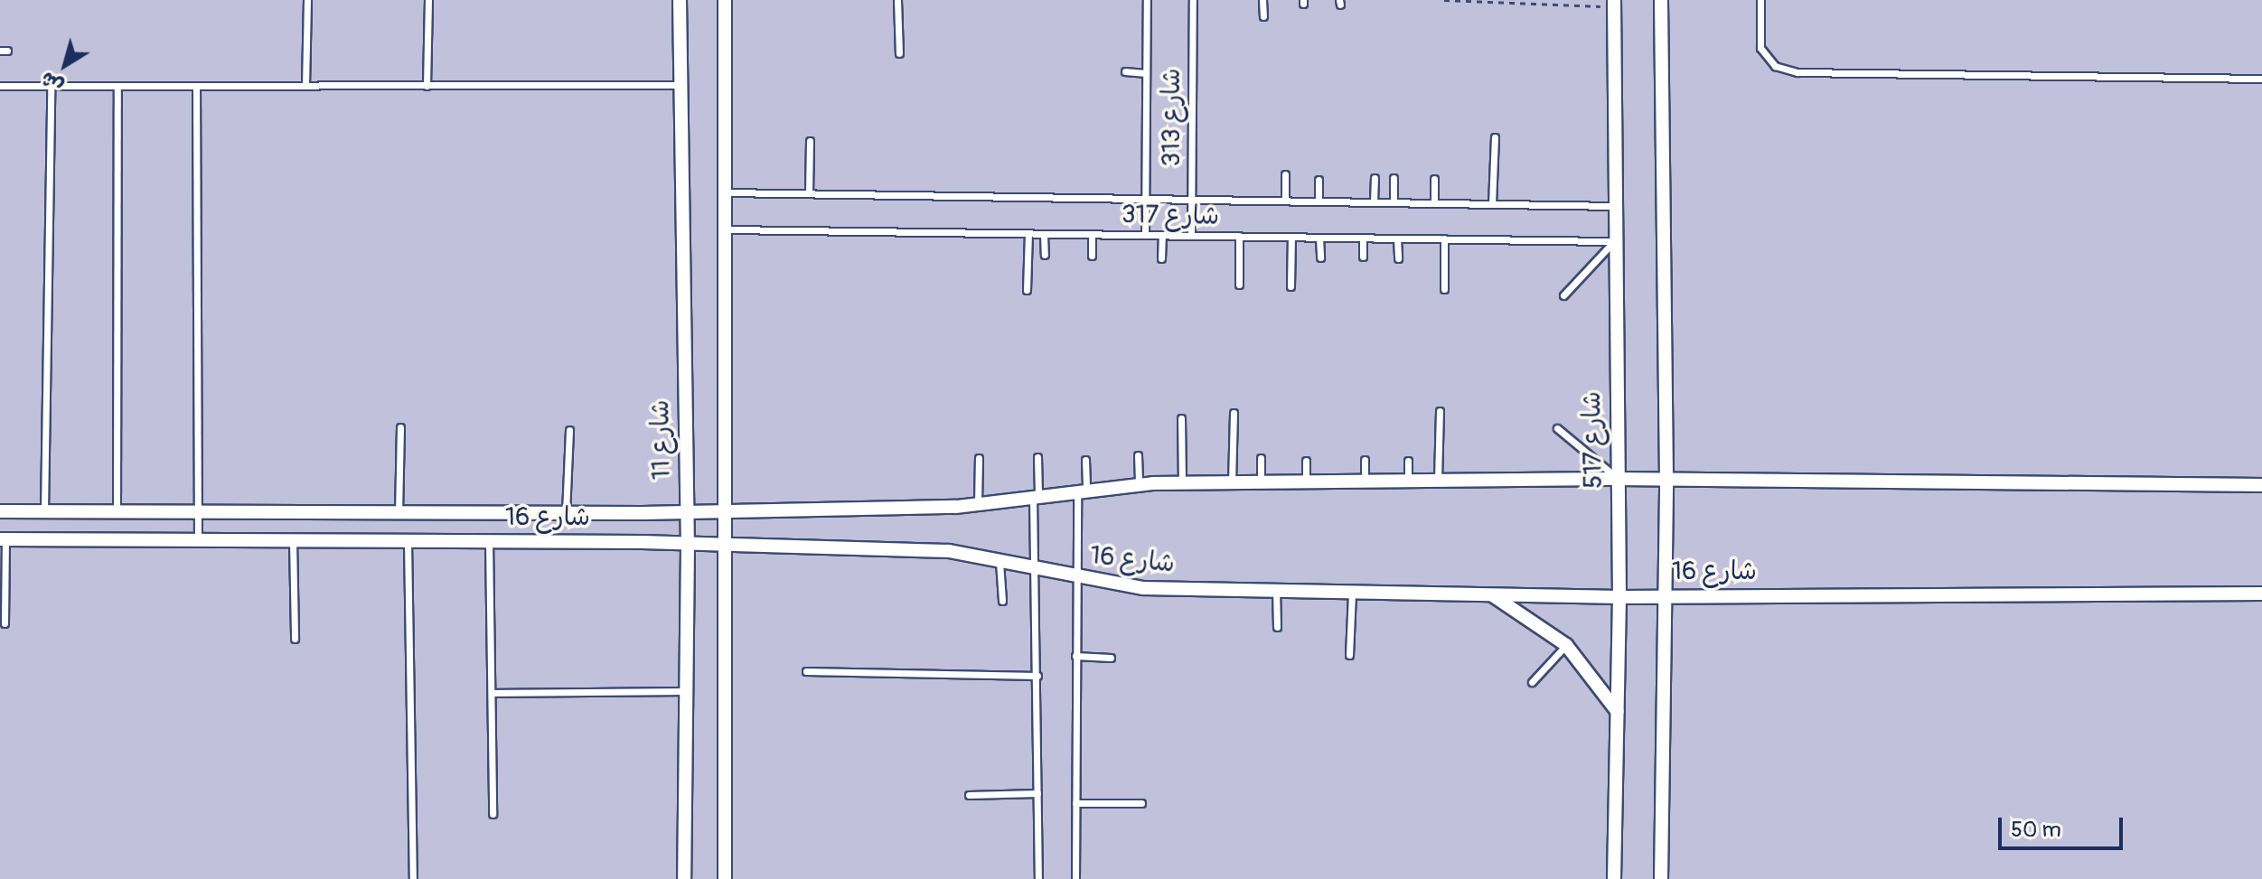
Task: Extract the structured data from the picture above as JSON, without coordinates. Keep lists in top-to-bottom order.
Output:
{
  "streets": {
    "street": ["شارع 11", "شارع 517", "شارع 16"],
    "lane": ["شارع 313", "شارع 317"]
  },
  "crossings": [
    ["شارع 313", "شارع 317"],
    ["شارع 317", "شارع 517"],
    ["شارع 11", "شارع 16"],
    ["شارع 517", "شارع 16"]
  ],
  "scale_bar": "50 m",
  "north": "bottom left"
}
